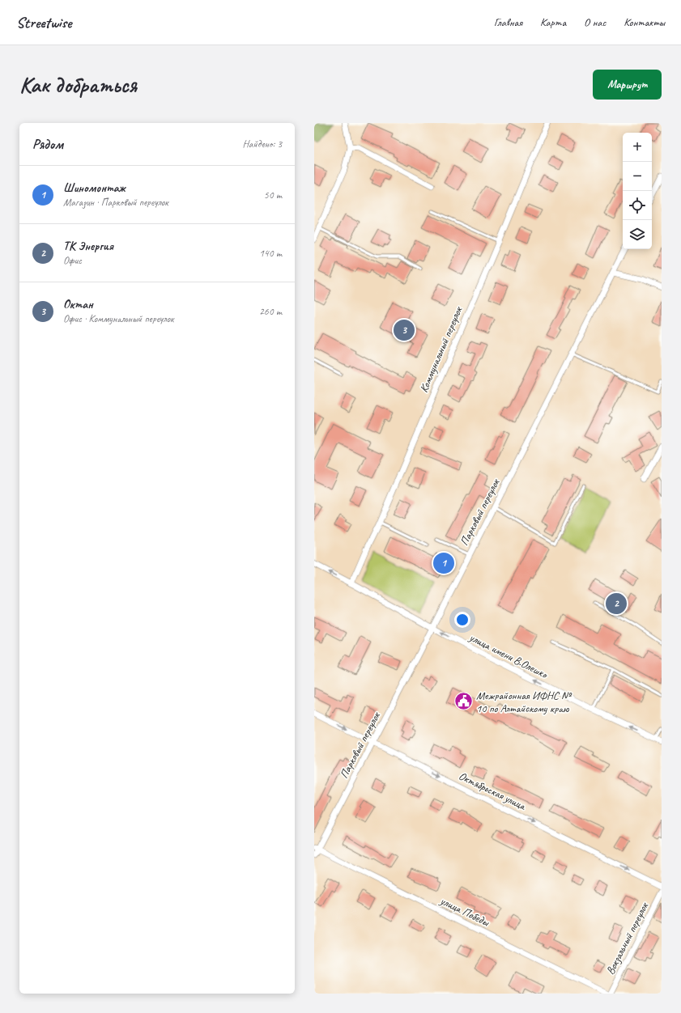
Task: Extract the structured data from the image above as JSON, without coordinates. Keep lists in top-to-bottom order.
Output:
{
  "streets": {
    "street": [
      "Коммунальный переулок",
      "Парковый переулок",
      "улица имени В.Олешко",
      "Октябрьская улица",
      "улица Победы",
      "Вокзальный переулок"
    ]
  },
  "crossings": [
    ["Коммунальный переулок", "улица имени В.Олешко"],
    ["Парковый переулок", "улица имени В.Олешко"],
    ["Парковый переулок", "Октябрьская улица"],
    ["Парковый переулок", "улица Победы"]
  ],
  "one_way": ["улица имени В.Олешко", "Октябрьская улица"],
  "places": {
    "public building": ["Межрайонная ИФНС № 10 по Алтайскому краю"]
  },
  "page": {
    "header": "Streetwise",
    "nav": [
      "Главная",
      "Карта",
      "О нас",
      "Контакты"
    ],
    "buttons": "Маршрут",
    "title": "Как добраться",
    "heading": ["Рядом", "Найдено: 3"],
    "map_buttons": ["+", "−"],
    "list": [
      {
        "mark": "1",
        "name": "Шиномонтаж",
        "note": "Магазин · Парковый переулок",
        "value": "50 m"
      },
      {
        "mark": "2",
        "name": "ТК Энергия",
        "note": "Офис",
        "value": "140 m"
      },
      {
        "mark": "3",
        "name": "Октан",
        "note": "Офис · Коммунальный переулок",
        "value": "260 m"
      }
    ],
    "pins": ["3", "1", "2"]
  }
}
